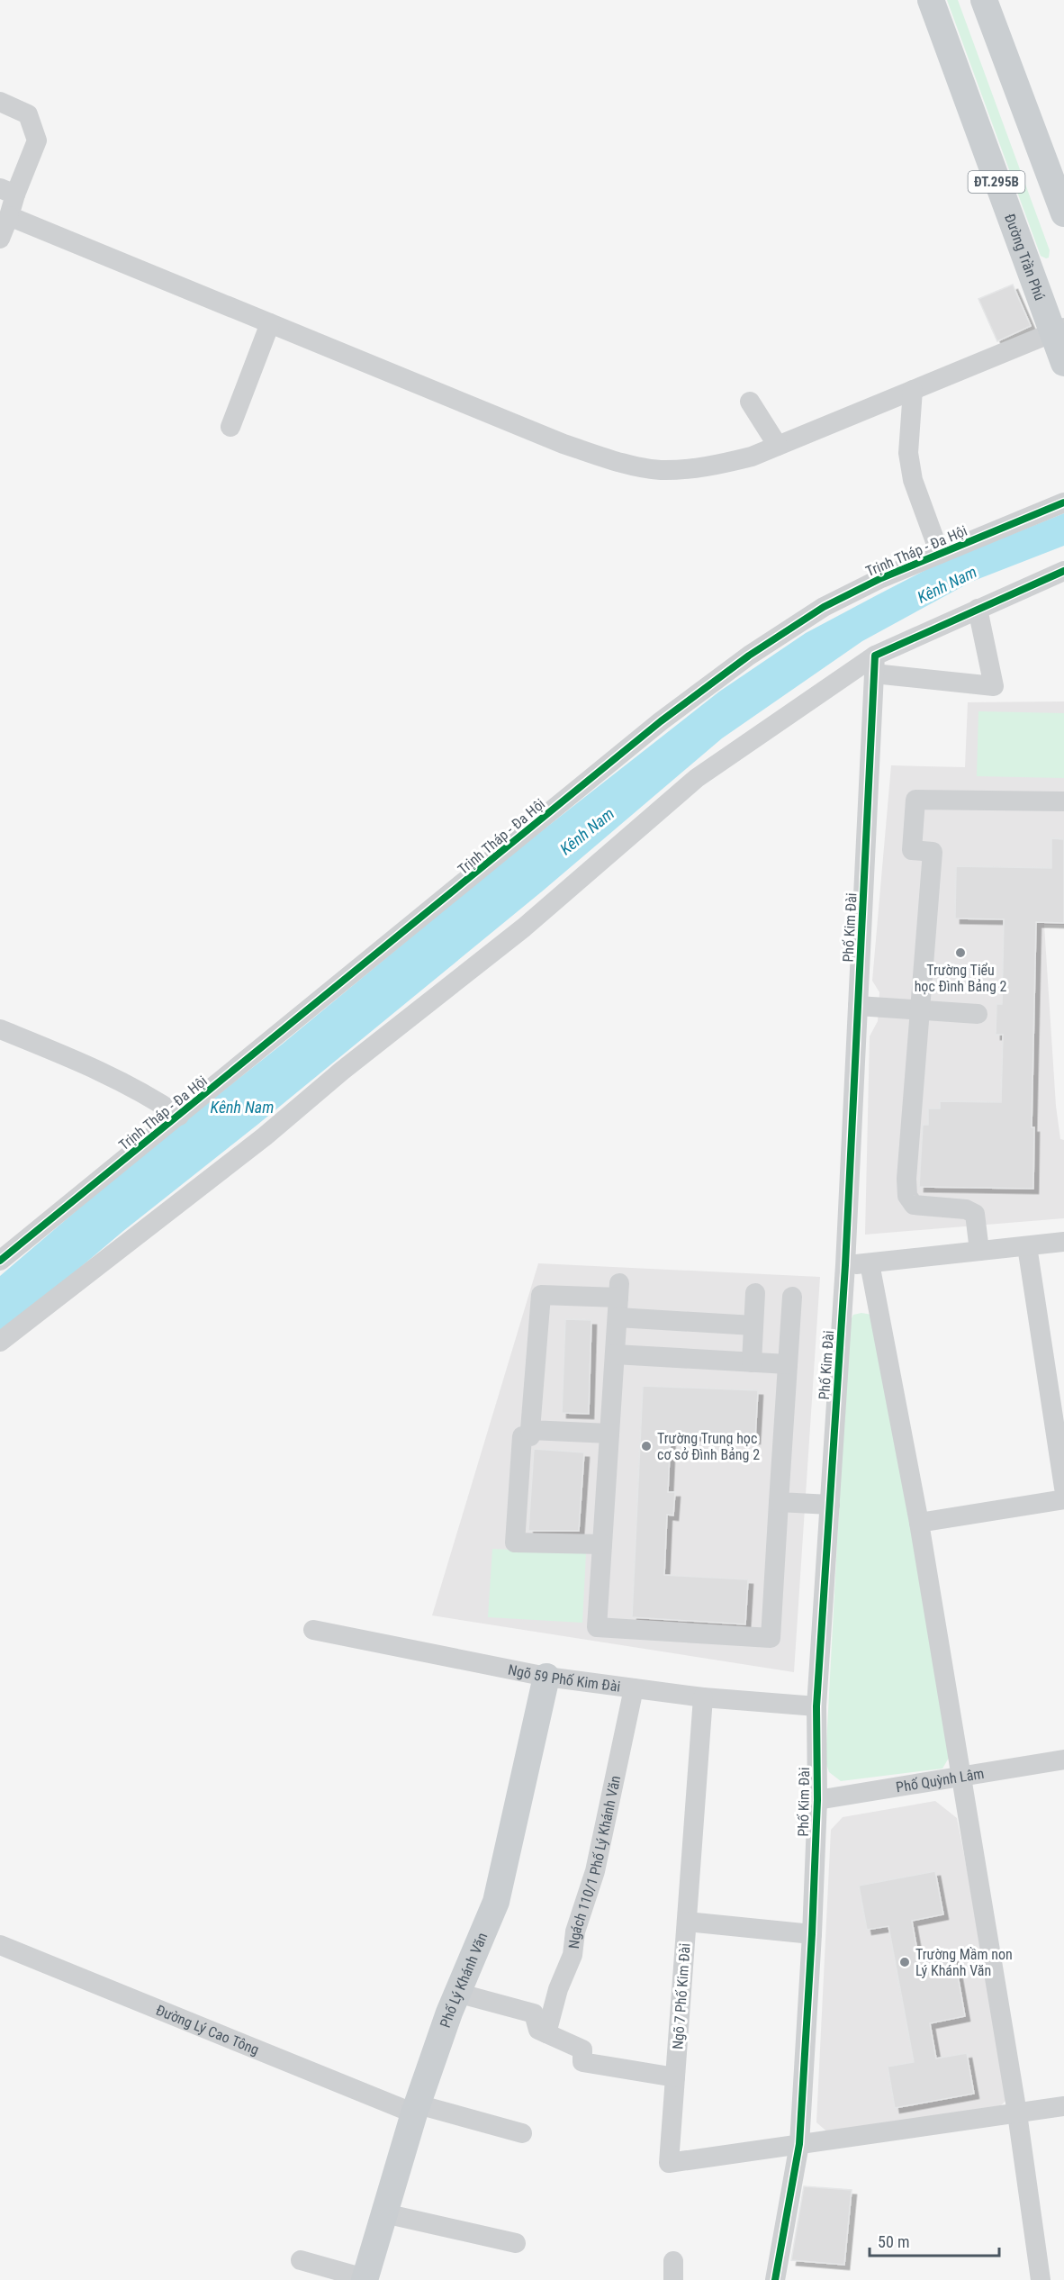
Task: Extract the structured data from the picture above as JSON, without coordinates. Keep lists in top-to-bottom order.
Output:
{
  "streets": {
    "main road": ["ĐT.295B", "Đường Trần Phú", "Phố Lý Khánh Văn"],
    "street": [
      "Trịnh Tháp - Đa Hội",
      "Phố Kim Đài",
      "Ngõ 59 Phố Kim Đài",
      "Phố Quỳnh Lâm",
      "Ngách 110/1 Phố Lý Khánh Văn",
      "Ngõ 7 Phố Kim Đài",
      "Đường Lý Cao Tông"
    ]
  },
  "crossings": [
    ["Phố Kim Đài", "Ngõ 59 Phố Kim Đài"],
    ["Phố Kim Đài", "Phố Quỳnh Lâm"],
    ["Phố Kim Đài", "Ngõ 7 Phố Kim Đài"],
    ["Ngõ 59 Phố Kim Đài", "Ngách 110/1 Phố Lý Khánh Văn"],
    ["Ngõ 59 Phố Kim Đài", "Phố Lý Khánh Văn"],
    ["Ngõ 59 Phố Kim Đài", "Ngõ 7 Phố Kim Đài"],
    ["Phố Lý Khánh Văn", "Đường Lý Cao Tông"]
  ],
  "water": ["Kênh Nam"],
  "places": ["Trường Tiểu học Đình Bảng 2", "Trường Trung học cơ sở Đình Bảng 2", "Trường Mầm non Lý Khánh Văn"],
  "scale_bar": "50 m"
}
